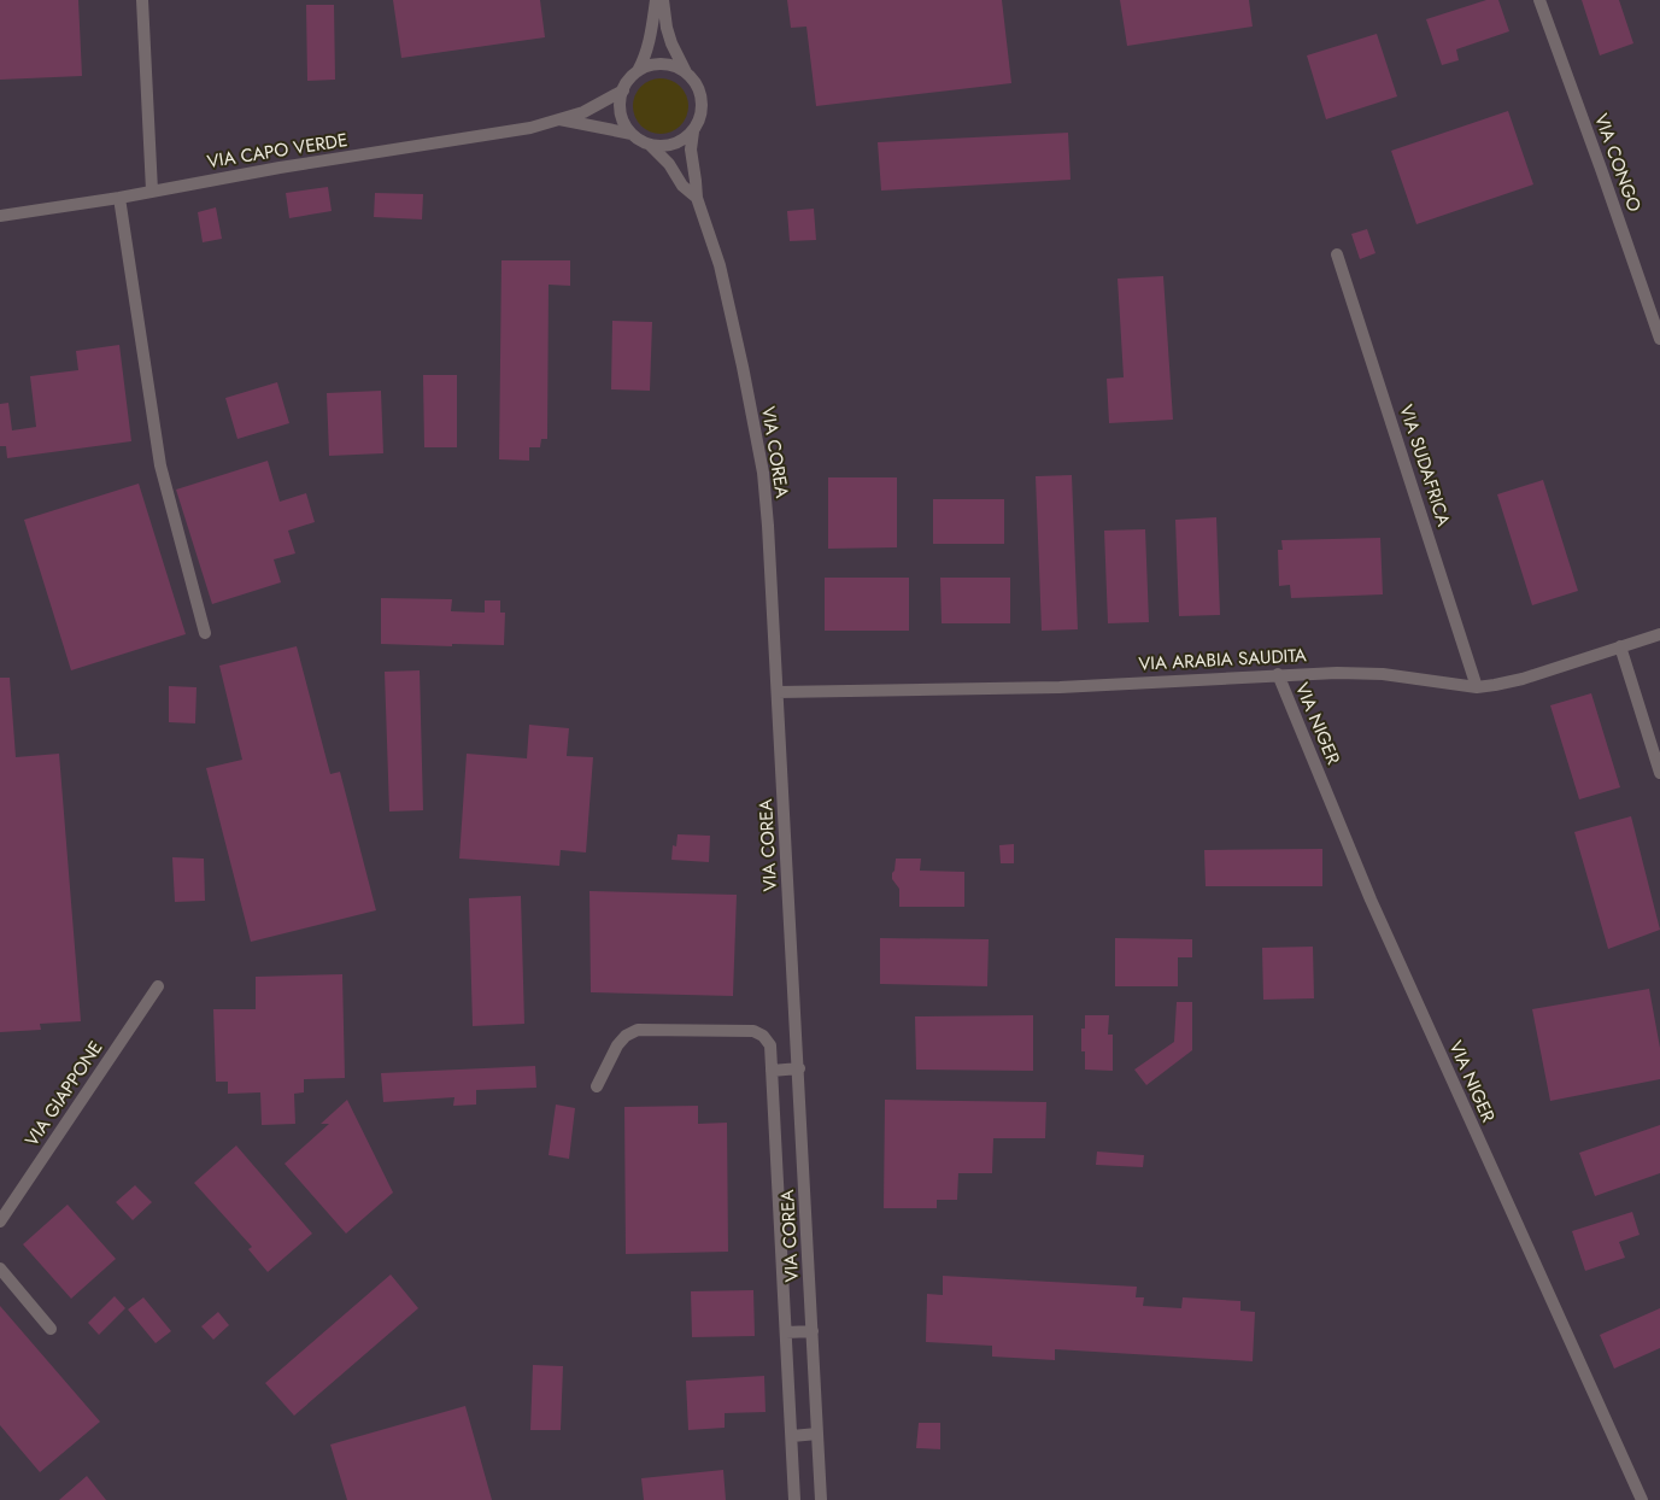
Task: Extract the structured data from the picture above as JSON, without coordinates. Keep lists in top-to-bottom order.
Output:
{
  "streets": {
    "street": [
      "VIA CAPO VERDE",
      "VIA CONGO",
      "VIA COREA",
      "VIA SUDAFRICA",
      "VIA ARABIA SAUDITA",
      "VIA NIGER",
      "VIA GIAPPONE"
    ]
  },
  "crossings": [
    ["VIA COREA", "VIA ARABIA SAUDITA"],
    ["VIA SUDAFRICA", "VIA ARABIA SAUDITA"],
    ["VIA ARABIA SAUDITA", "VIA NIGER"]
  ]
}
